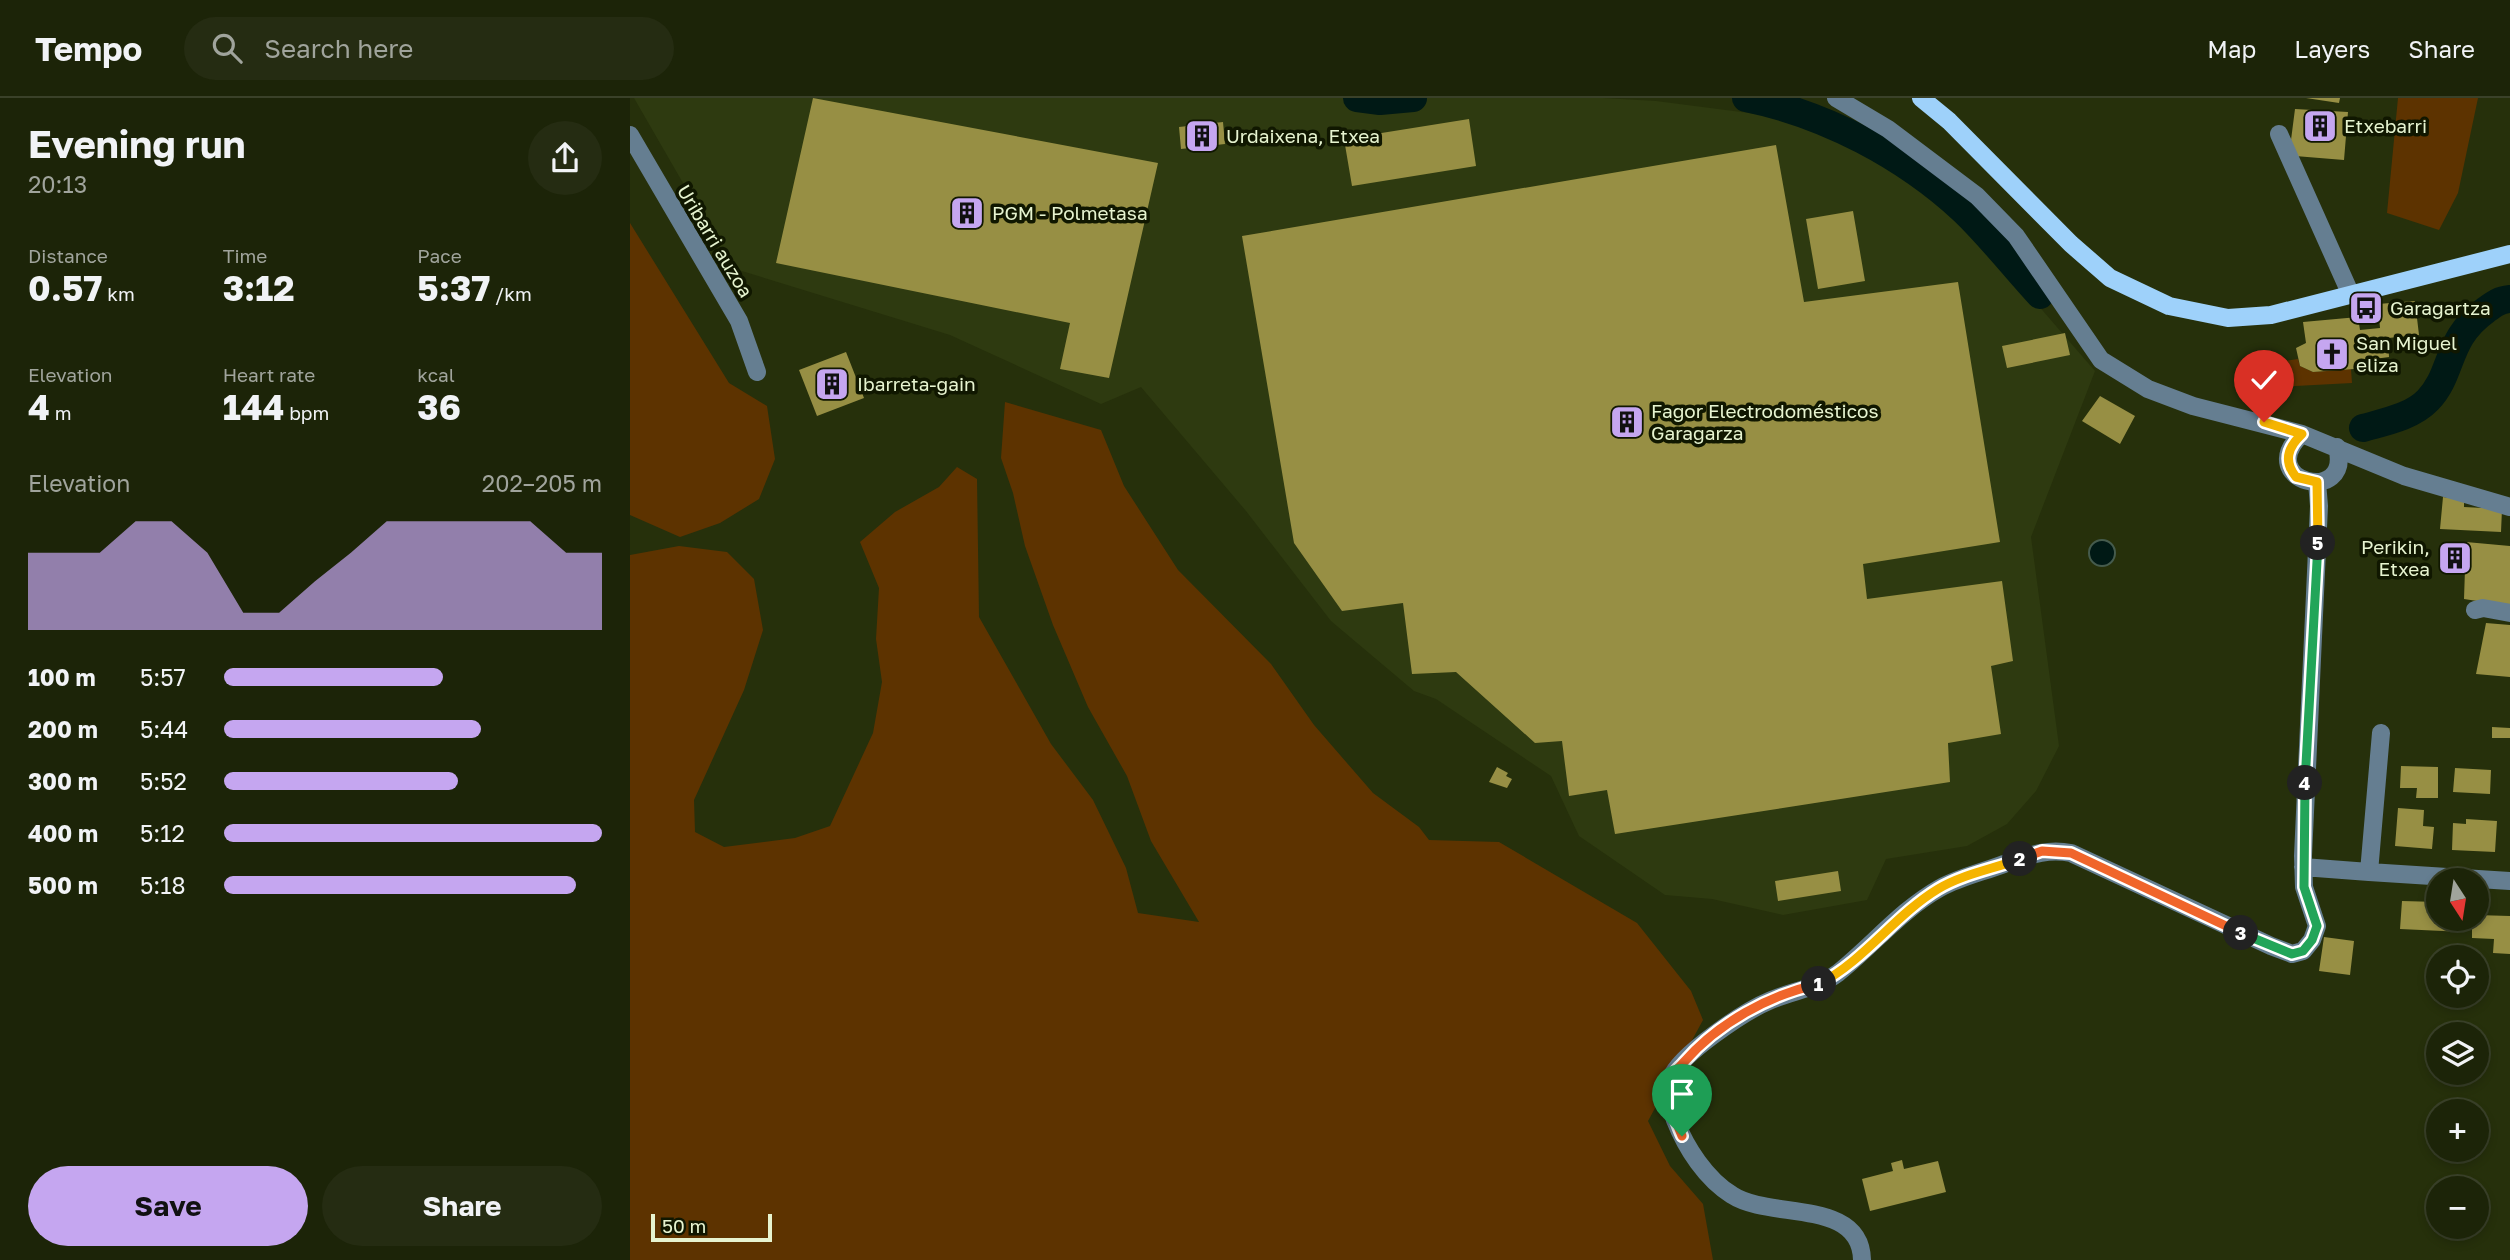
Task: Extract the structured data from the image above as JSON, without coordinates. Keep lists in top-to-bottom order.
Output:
{
  "streets": {
    "street": ["Uribarri auzoa"]
  },
  "places": {
    "building": [
      "Etxebarri",
      "Urdaixena, Etxea",
      "PGM - Polmetasa",
      "Ibarreta-gain",
      "Fagor Electrodomésticos Garagarza",
      "Perikin, Etxea"
    ],
    "bus stop": ["Garagartza"],
    "church": ["San Miguel eliza"]
  },
  "scale_bar": "50 m",
  "north": "bottom",
  "page": {
    "header": "Tempo",
    "search": "Search here",
    "nav": ["Map", "Layers", "Share"],
    "heading": ["Evening run", "20:13"],
    "stats": [
      ["Distance", "0.57 km"],
      ["Time", "3:12"],
      ["Pace", "5:37 /km"],
      ["Elevation", "4 m"],
      ["Heart rate", "144 bpm"],
      ["kcal", "36"]
    ],
    "chart": ["Elevation", "202–205 m"],
    "pins": [
      "5",
      "4",
      "2",
      "3",
      "1"
    ],
    "list": [
      {
        "name": "100 m",
        "note": "5:57"
      },
      {
        "name": "200 m",
        "note": "5:44"
      },
      {
        "name": "300 m",
        "note": "5:52"
      },
      {
        "name": "400 m",
        "note": "5:12"
      },
      {
        "name": "500 m",
        "note": "5:18"
      }
    ],
    "map_buttons": ["+", "−"],
    "buttons": ["Save", "Share"],
    "scale": "50 m"
  }
}
